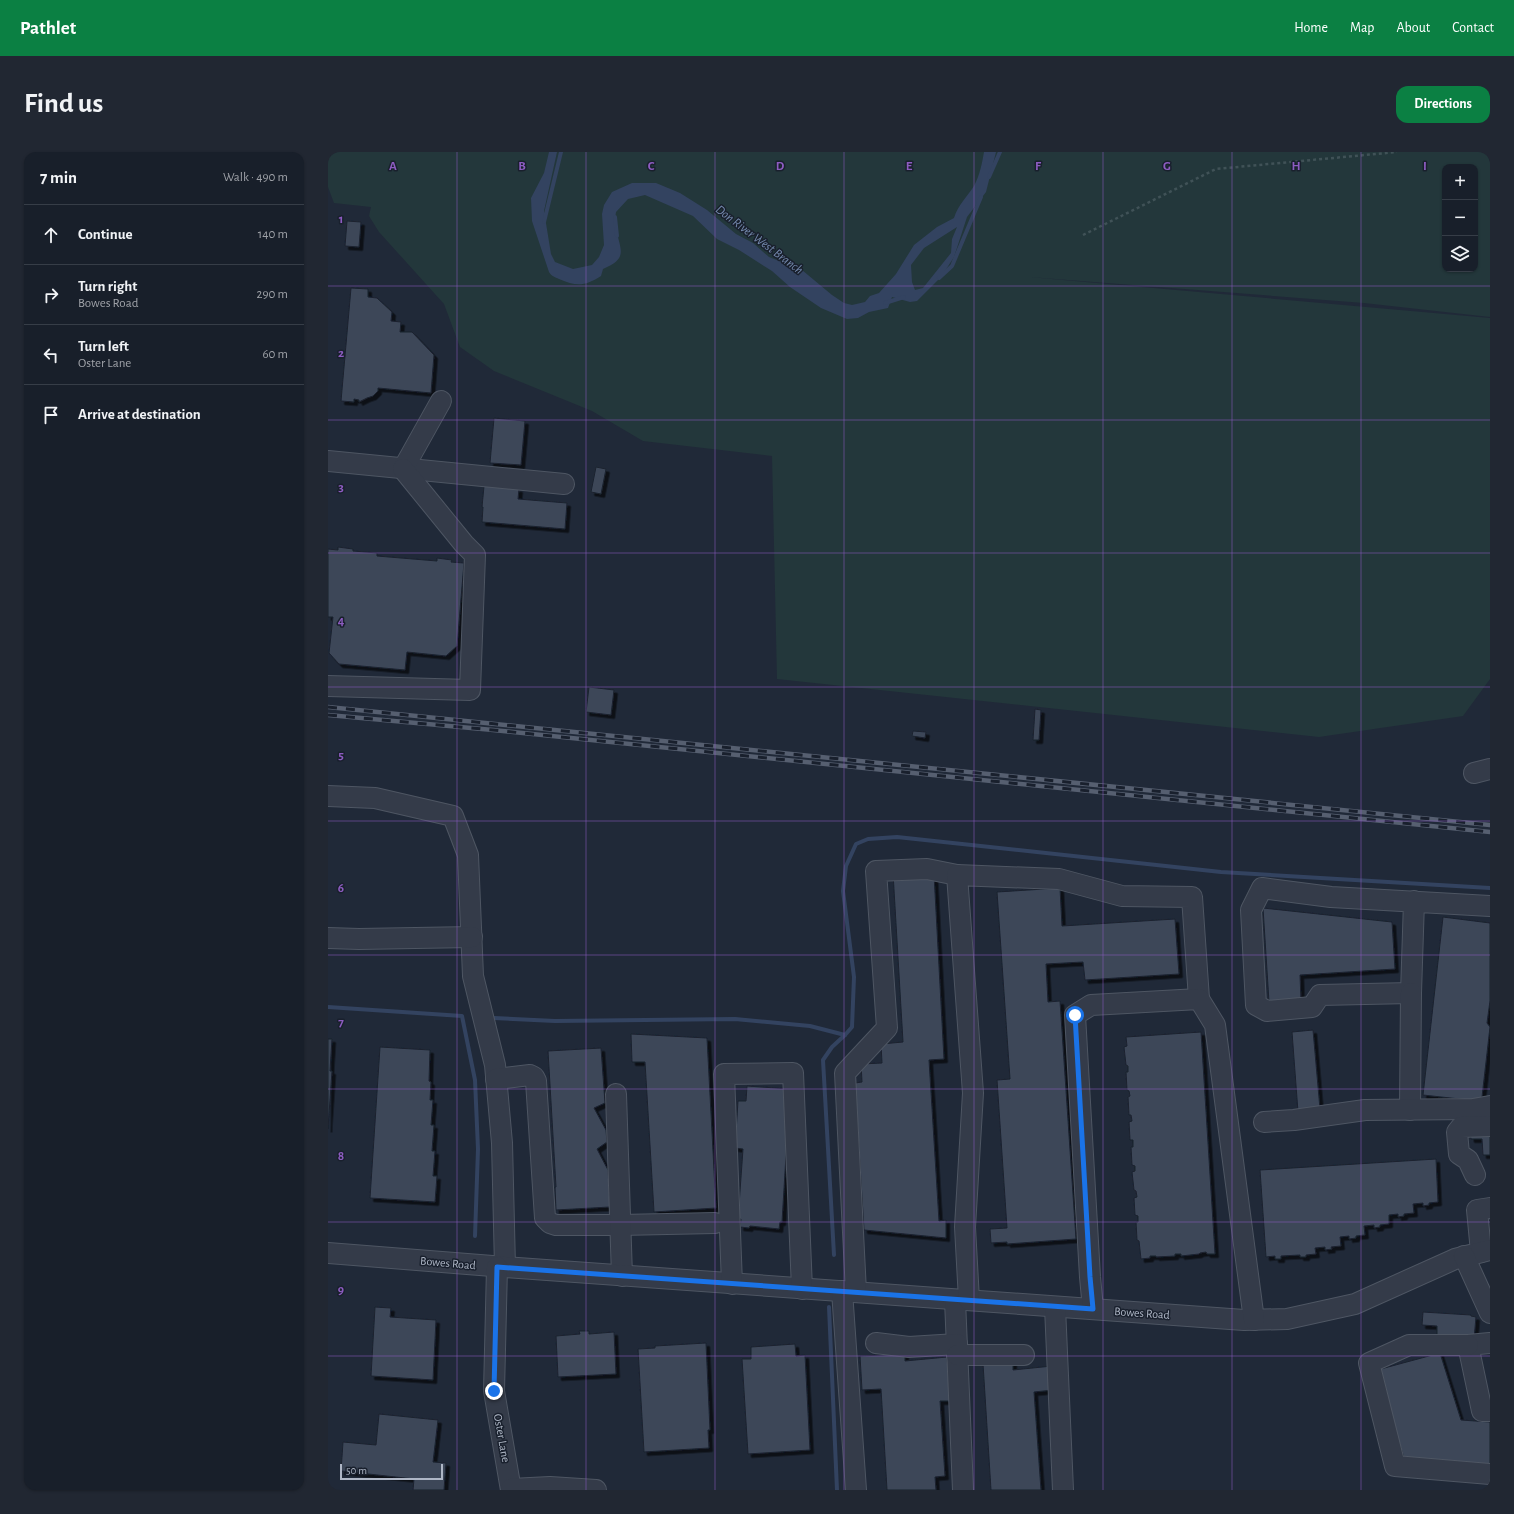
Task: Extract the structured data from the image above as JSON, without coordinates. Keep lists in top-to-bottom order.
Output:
{
  "streets": {
    "street": ["Bowes Road", "Oster Lane"]
  },
  "crossings": [
    ["Bowes Road", "Oster Lane"]
  ],
  "water": ["Don River West Branch"],
  "scale_bar": "50 m",
  "page": {
    "header": "Pathlet",
    "nav": [
      "Home",
      "Map",
      "About",
      "Contact"
    ],
    "buttons": "Directions",
    "title": "Find us",
    "heading": ["7 min", "Walk · 490 m"],
    "map_buttons": ["+", "−"],
    "list": [
      ["Continue", "140 m"],
      ["Turn right", "Bowes Road", "290 m"],
      ["Turn left", "Oster Lane", "60 m"],
      "Arrive at destination"
    ],
    "scale": "50 m"
  },
  "grid": {
    "columns": [
      "A",
      "B",
      "C",
      "D",
      "E",
      "F",
      "G",
      "H",
      "I"
    ],
    "rows": [
      "1",
      "2",
      "3",
      "4",
      "5",
      "6",
      "7",
      "8",
      "9"
    ]
  }
}
